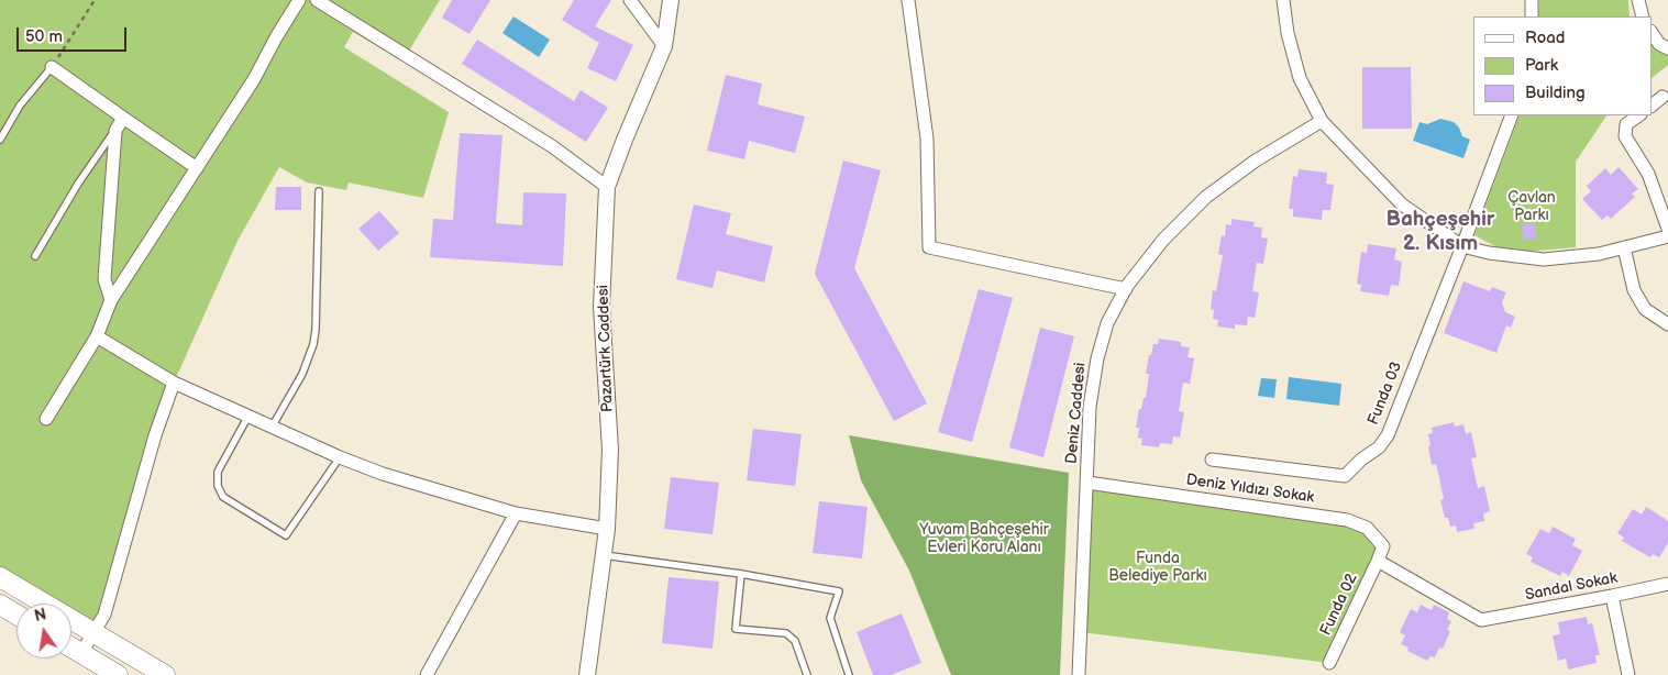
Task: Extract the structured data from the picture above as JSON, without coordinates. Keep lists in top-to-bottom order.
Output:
{
  "streets": {
    "street": [
      "Pazartürk Caddesi",
      "Funda 03",
      "Deniz Caddesi",
      "Deniz Yıldızı Sokak",
      "Sandal Sokak",
      "Funda 02"
    ]
  },
  "crossings": [
    ["Deniz Caddesi", "Deniz Yıldızı Sokak"],
    ["Deniz Yıldızı Sokak", "Sandal Sokak"],
    ["Deniz Yıldızı Sokak", "Funda 02"],
    ["Sandal Sokak", "Funda 02"]
  ],
  "districts": ["Bahçeşehir 2. Kısım"],
  "parks": ["Çavlan Parkı", "Yuvam Bahçeşehir Evleri Koru Alanı", "Funda Belediye Parkı"],
  "legend": ["Road", "Park", "Building"],
  "scale_bar": "50 m",
  "north": "top"
}
